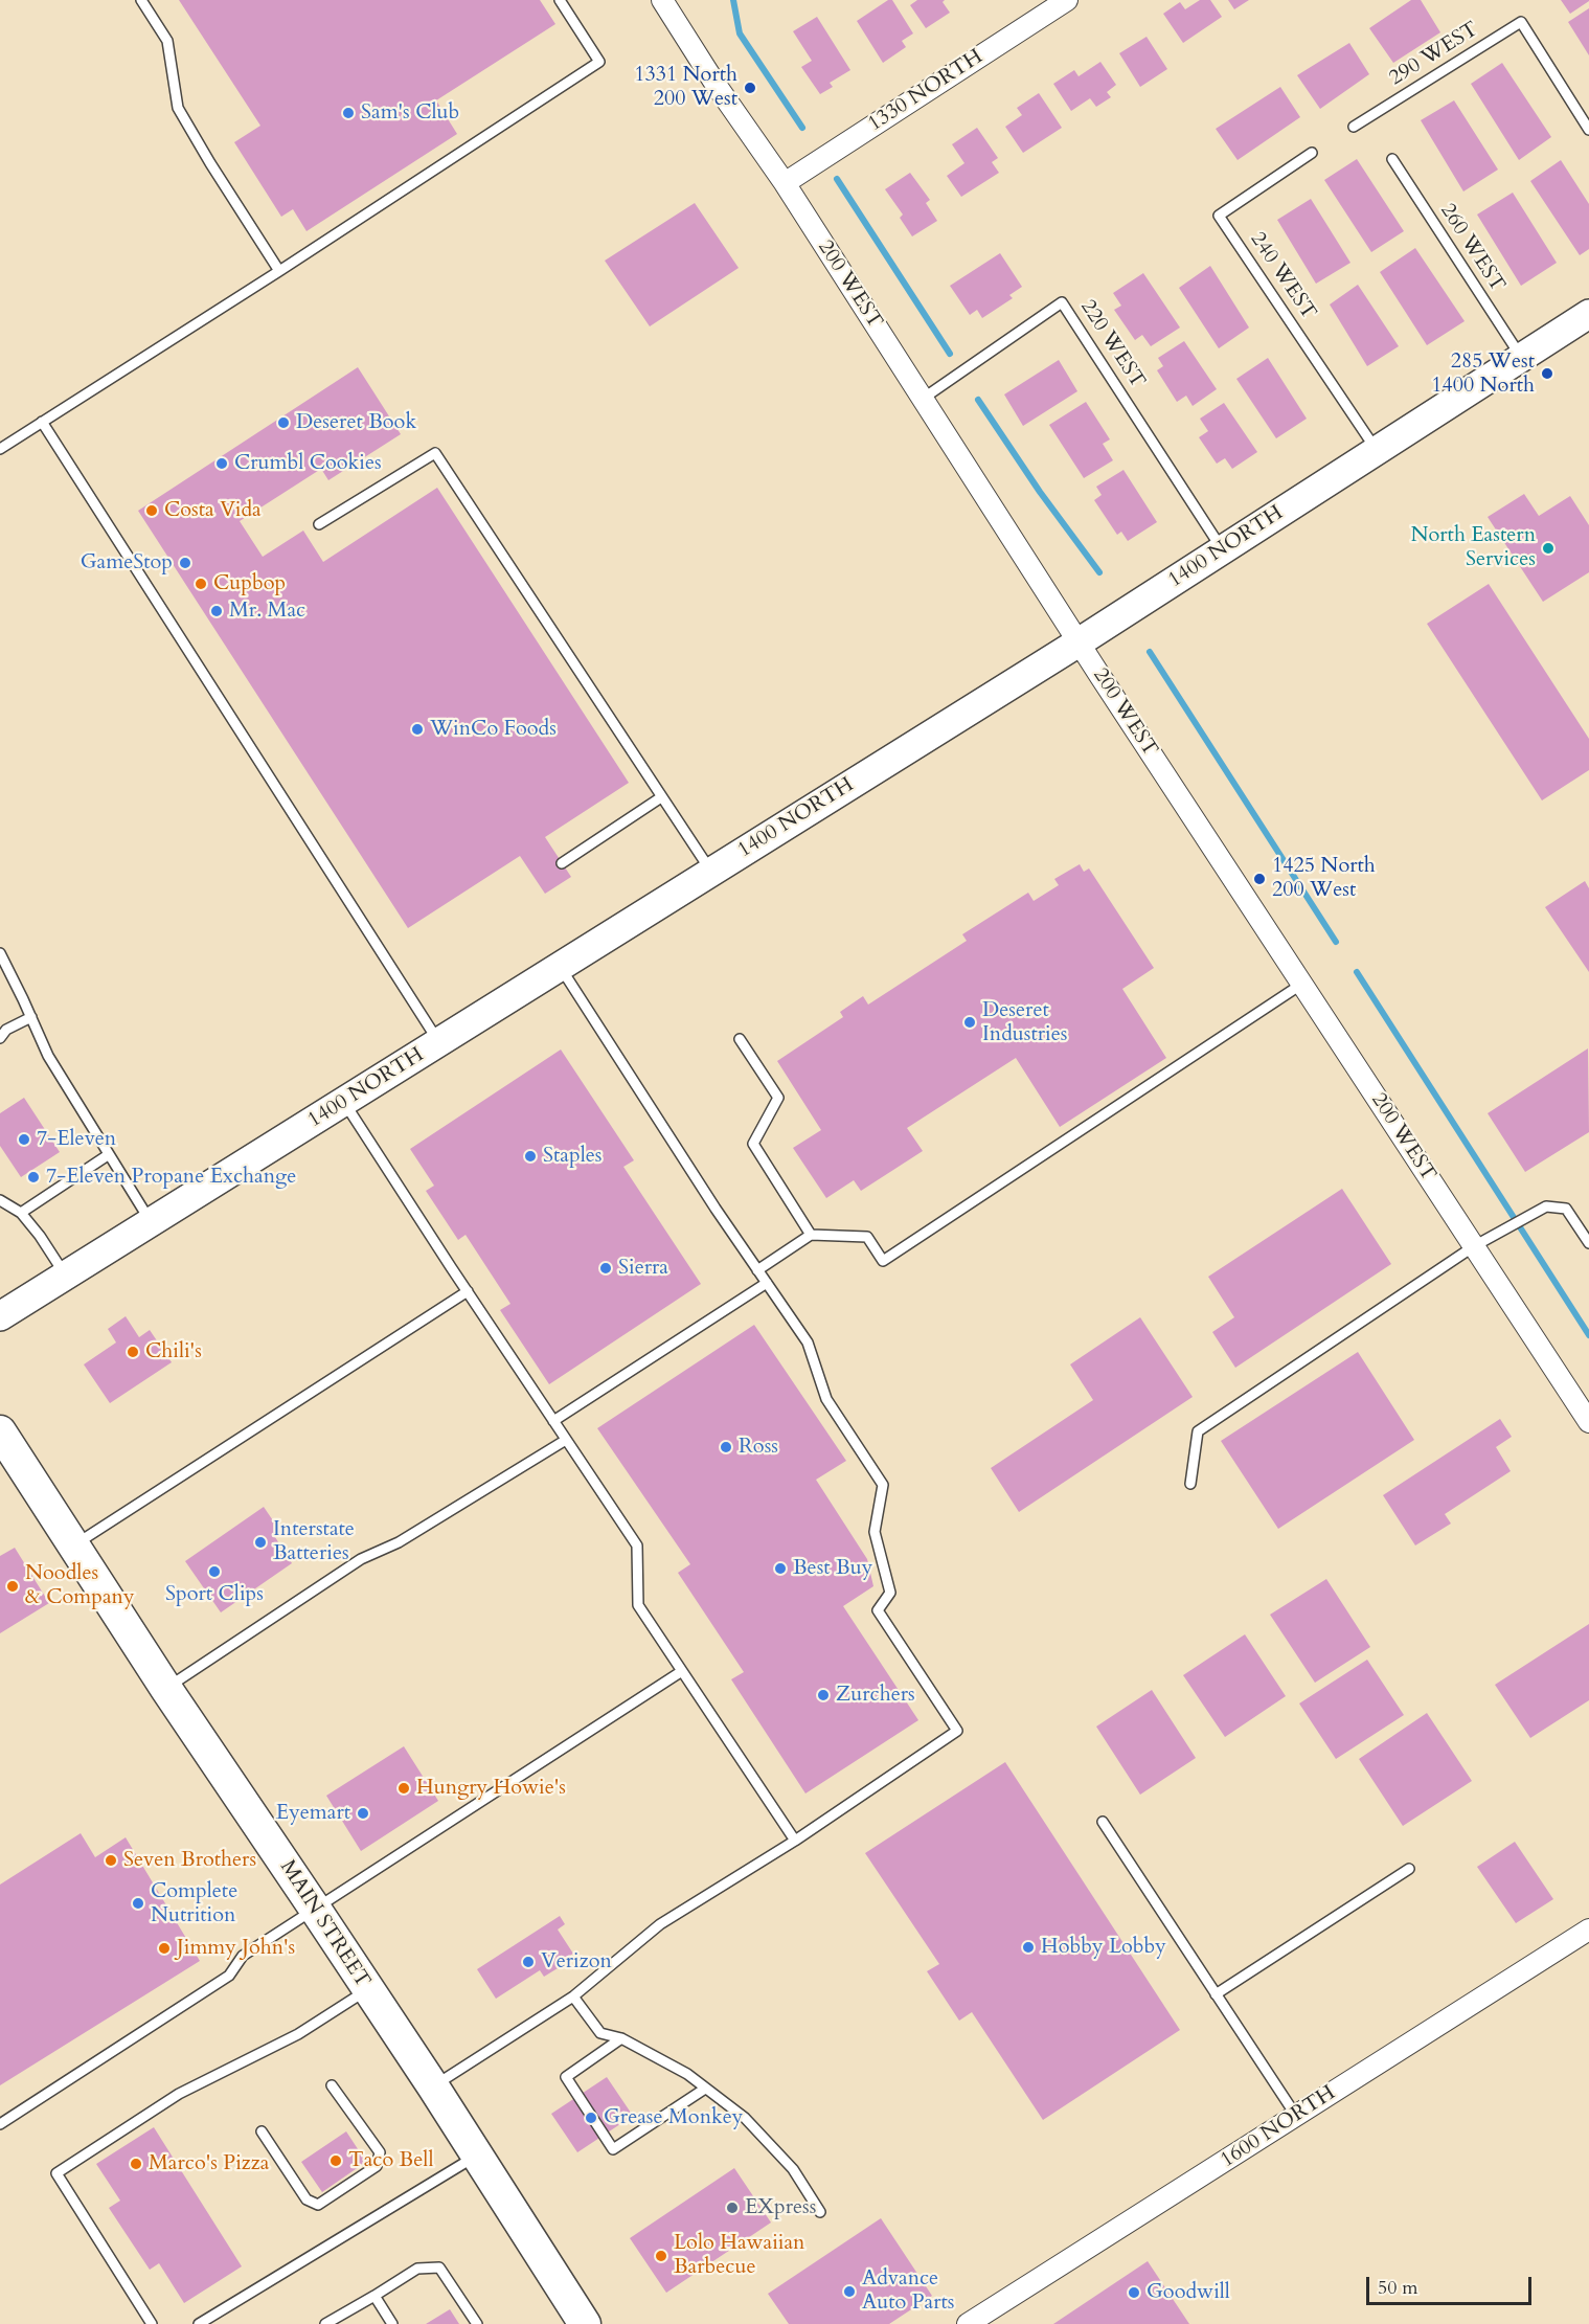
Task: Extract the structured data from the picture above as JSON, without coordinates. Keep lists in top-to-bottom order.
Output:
{
  "streets": {
    "main road": ["1400 NORTH", "MAIN STREET"],
    "street": ["1330 NORTH", "200 WEST", "1600 NORTH"],
    "lane": [
      "290 WEST",
      "260 WEST",
      "240 WEST",
      "220 WEST"
    ]
  },
  "crossings": [
    ["1330 NORTH", "200 WEST"],
    ["260 WEST", "1400 NORTH"],
    ["240 WEST", "1400 NORTH"],
    ["200 WEST", "220 WEST"],
    ["200 WEST", "1400 NORTH"],
    ["220 WEST", "1400 NORTH"]
  ],
  "places": [
    "1331 North 200 West",
    "Sam's Club",
    "285 West 1400 North",
    "Deseret Book",
    "Crumbl Cookies",
    "Costa Vida",
    "North Eastern Services",
    "GameStop",
    "Cupbop",
    "Mr. Mac",
    "WinCo Foods",
    "1425 North 200 West",
    "Deseret Industries",
    "7-Eleven",
    "Staples",
    "7-Eleven Propane Exchange",
    "Sierra",
    "Chili's",
    "Ross",
    "Interstate Batteries",
    "Best Buy",
    "Sport Clips",
    "Noodles & Company",
    "Zurchers",
    "Hungry Howie's",
    "Eyemart",
    "Seven Brothers",
    "Complete Nutrition",
    "Hobby Lobby",
    "Jimmy John's",
    "Verizon",
    "Grease Monkey",
    "Taco Bell",
    "Marco's Pizza",
    "EXpress",
    "Lolo Hawaiian Barbecue",
    "Advance Auto Parts",
    "Goodwill"
  ],
  "scale_bar": "50 m"
}
